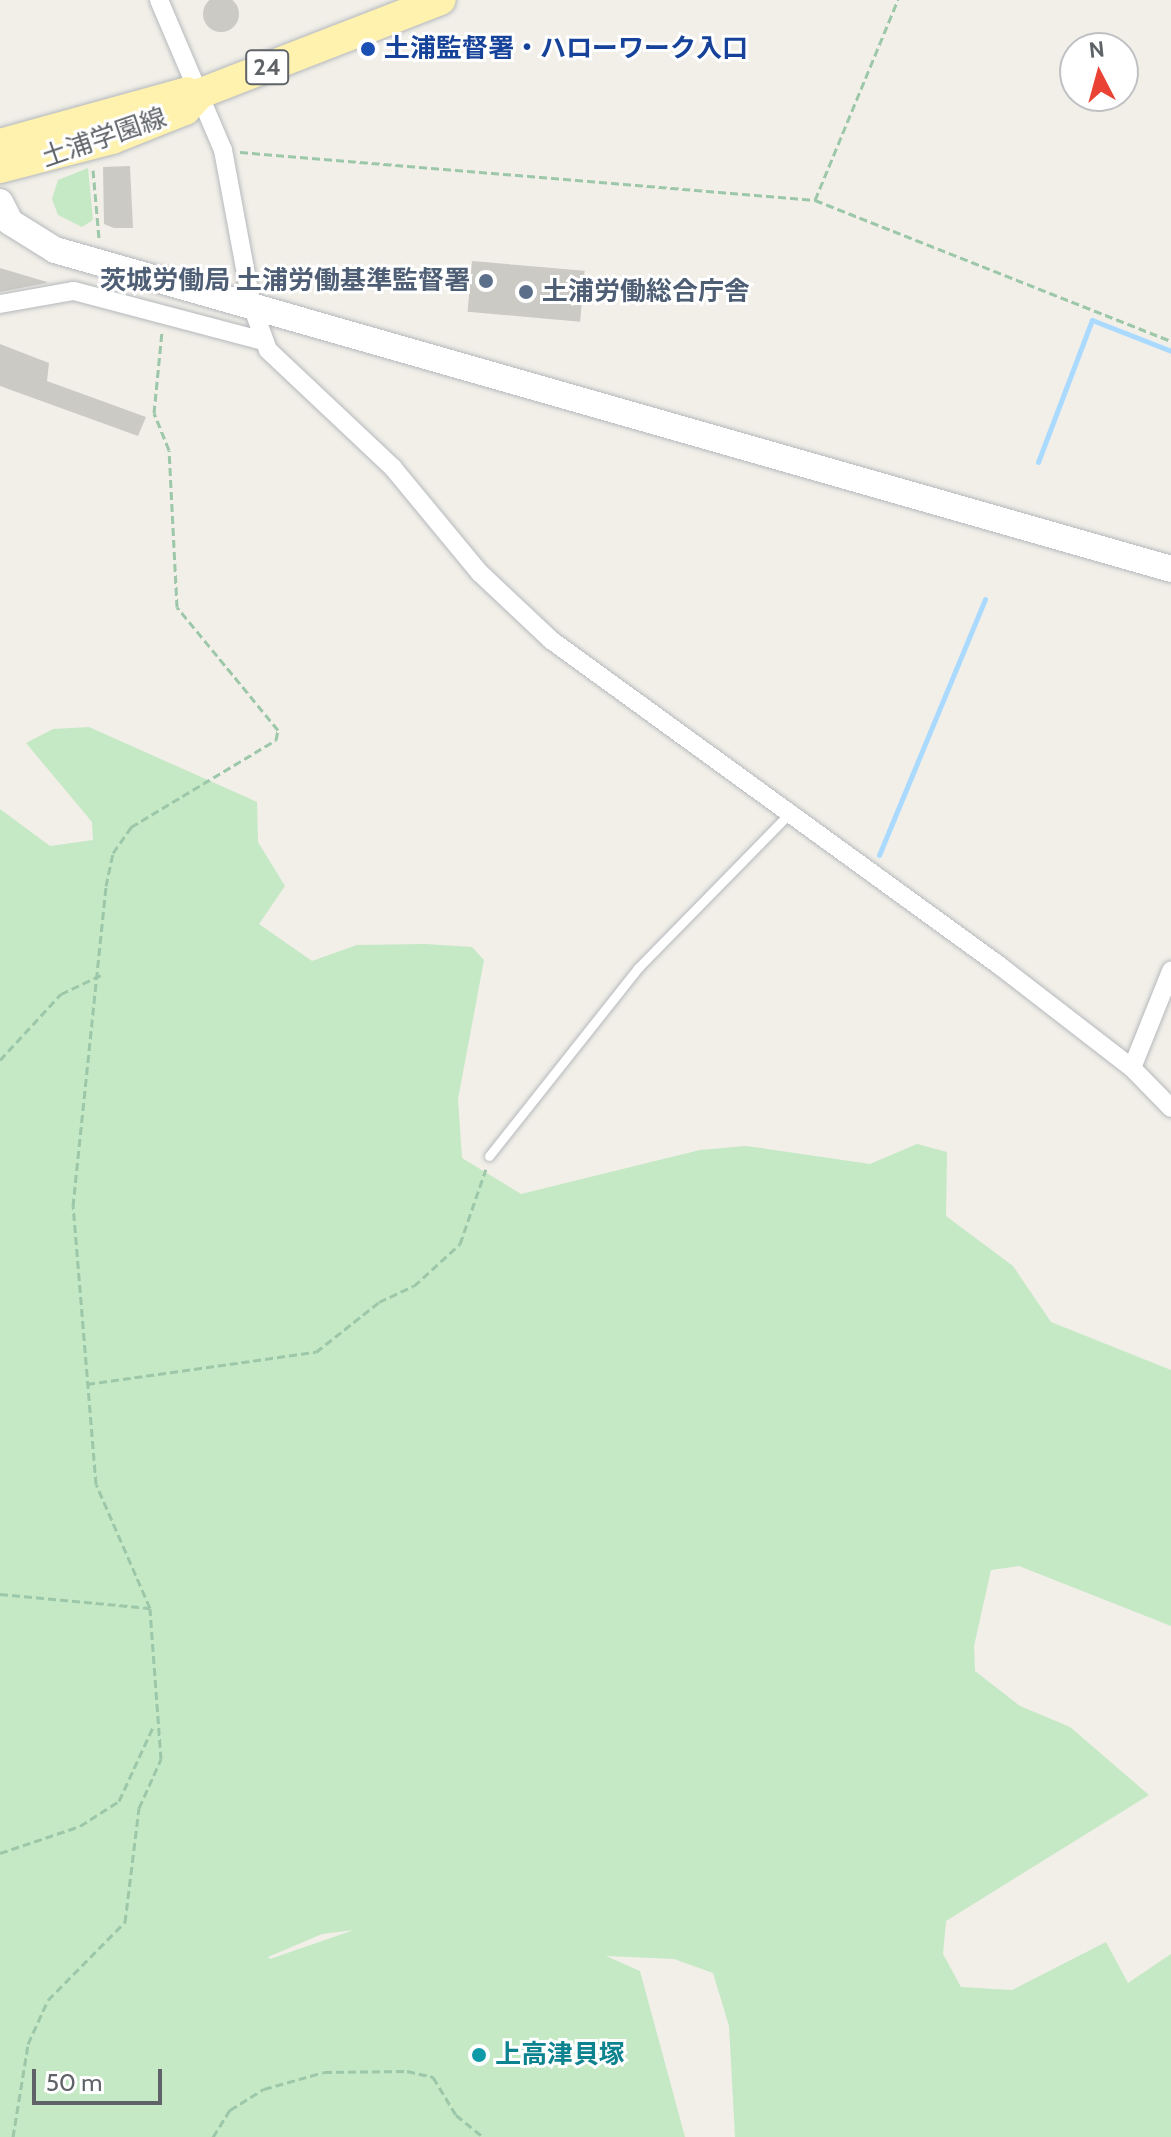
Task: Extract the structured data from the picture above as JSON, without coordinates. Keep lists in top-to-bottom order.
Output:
{
  "streets": {
    "main road": ["24", "土浦学園線"]
  },
  "places": [
    "土浦監督署・ハローワーク入口",
    "茨城労働局 土浦労働基準監督署",
    "土浦労働総合庁舎",
    "上高津貝塚"
  ],
  "scale_bar": "50 m",
  "north": "top"
}
